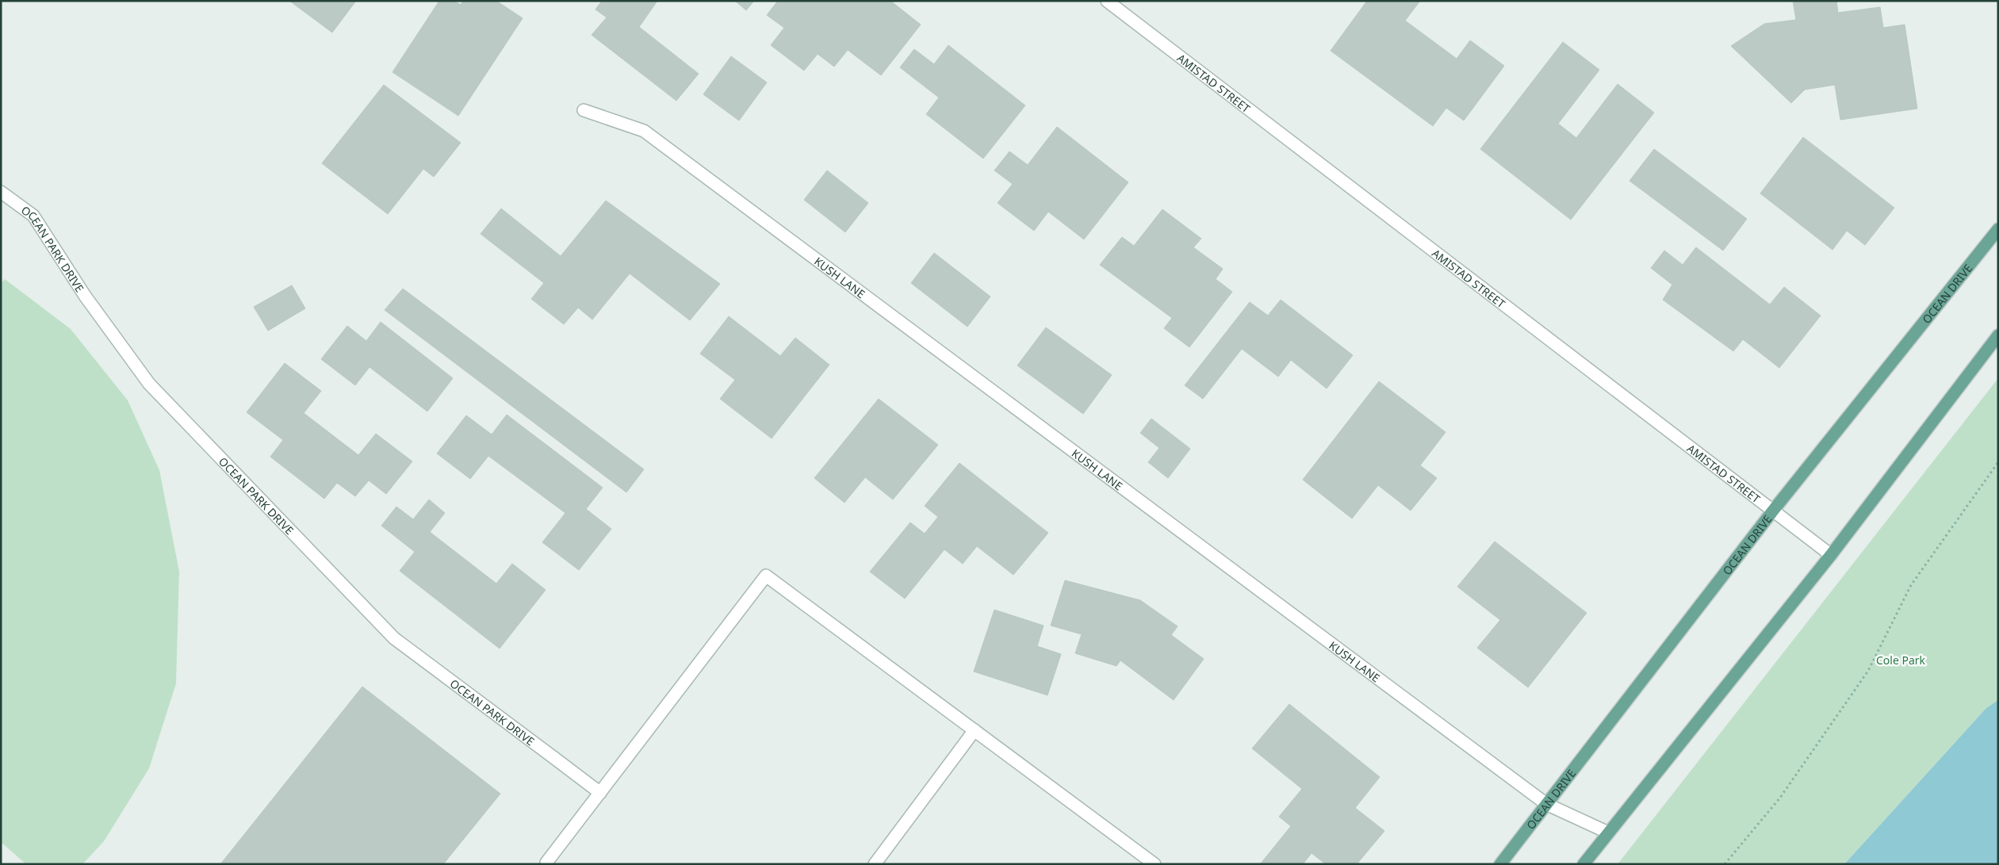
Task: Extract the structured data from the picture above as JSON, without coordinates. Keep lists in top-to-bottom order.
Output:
{
  "streets": {
    "main road": ["OCEAN DRIVE"],
    "street": ["AMISTAD STREET", "OCEAN PARK DRIVE", "KUSH LANE"]
  },
  "crossings": [
    ["AMISTAD STREET", "OCEAN DRIVE"],
    ["KUSH LANE", "OCEAN DRIVE"]
  ],
  "parks": ["Cole Park"]
}
